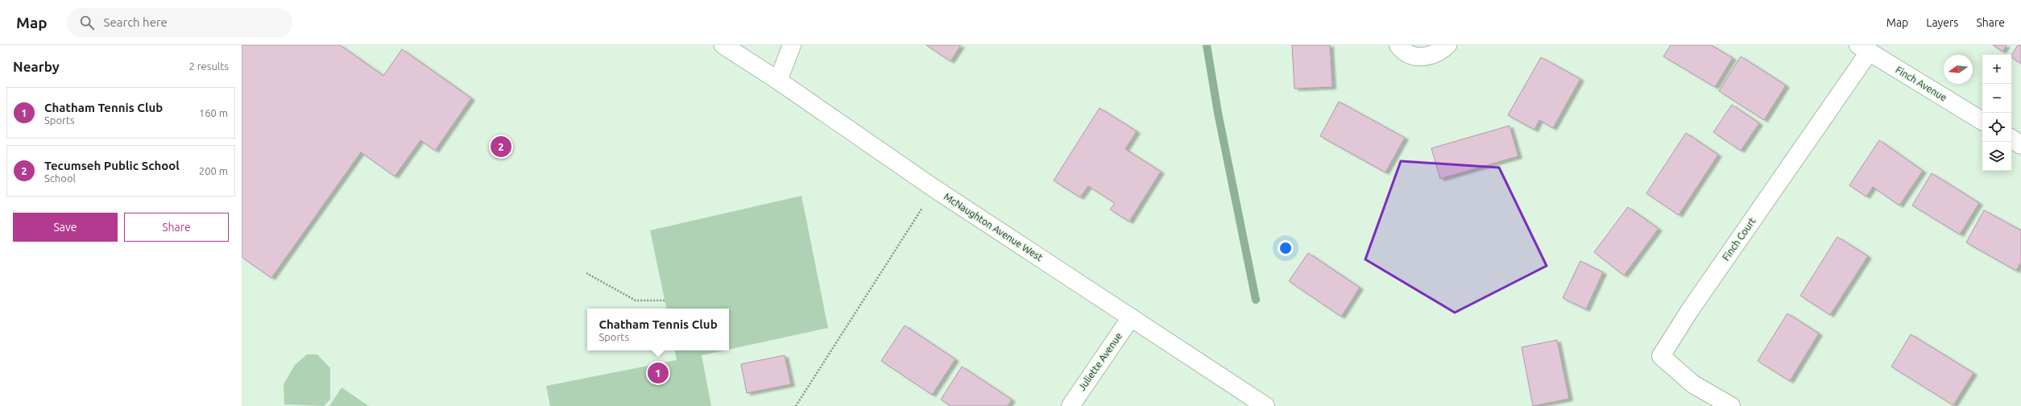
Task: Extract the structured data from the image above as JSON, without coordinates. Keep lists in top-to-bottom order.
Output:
{
  "streets": {
    "street": [
      "Finch Avenue",
      "McNaughton Avenue West",
      "Finch Court",
      "Juliette Avenue"
    ]
  },
  "crossings": [
    ["Finch Avenue", "Finch Court"],
    ["McNaughton Avenue West", "Juliette Avenue"]
  ],
  "north": "left",
  "page": {
    "header": "Map",
    "search": "Search here",
    "nav": ["Map", "Layers", "Share"],
    "heading": ["Nearby", "2 results"],
    "map_buttons": ["+", "−"],
    "list": [
      {
        "mark": "1",
        "name": "Chatham Tennis Club",
        "note": "Sports",
        "value": "160 m"
      },
      {
        "mark": "2",
        "name": "Tecumseh Public School",
        "note": "School",
        "value": "200 m"
      }
    ],
    "pins": ["2", "1"],
    "buttons": ["Save", "Share"],
    "popup": ["Chatham Tennis Club", "Sports"]
  }
}
